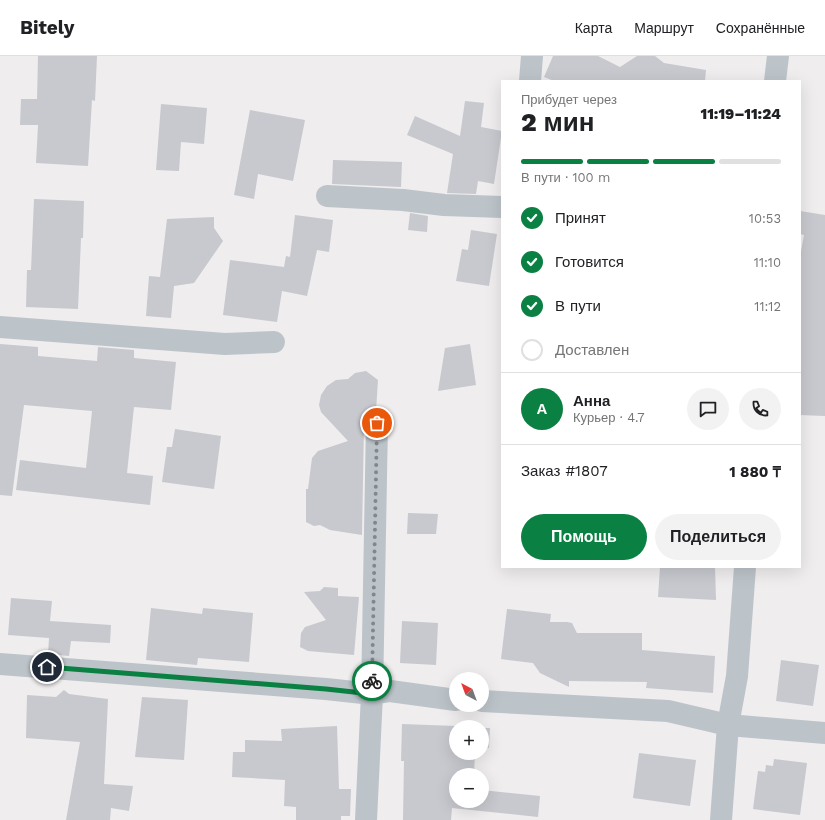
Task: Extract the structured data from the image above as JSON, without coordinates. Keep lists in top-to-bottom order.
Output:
{
  "north": "top left",
  "page": {
    "header": "Bitely",
    "nav": ["Карта", "Маршрут", "Сохранённые"],
    "heading": ["2 мин", "Прибудет через", "11:19–11:24"],
    "panel": [
      "Анна",
      "Курьер · 4.7",
      "Заказ #1807",
      "1 880 ₸"
    ],
    "bar": "В пути · 100 m",
    "list": [
      ["Принят", "10:53"],
      ["Готовится", "11:10"],
      ["В пути", "11:12"],
      "Доставлен"
    ],
    "round": "А",
    "buttons": ["Помощь", "Поделиться"],
    "map_buttons": ["+", "−"]
  }
}
